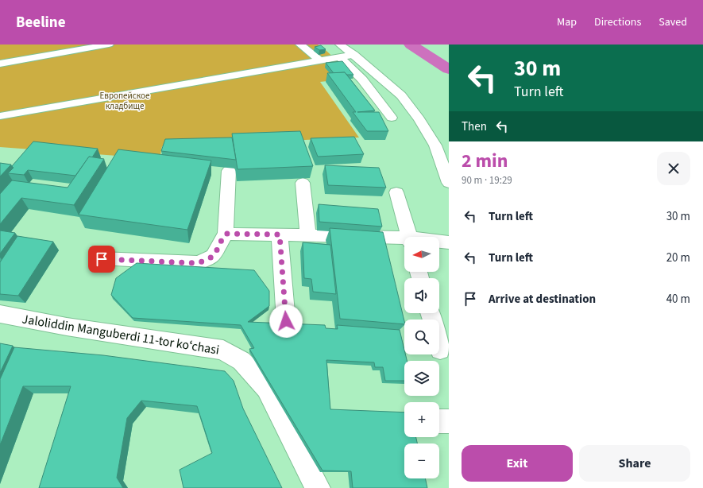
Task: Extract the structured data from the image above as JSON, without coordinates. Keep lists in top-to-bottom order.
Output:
{
  "streets": {
    "main road": ["Jaloliddin Manguberdi 11-tor koʻchasi"]
  },
  "parks": ["Европейское кладбище"],
  "north": "left",
  "page": {
    "header": "Beeline",
    "nav": ["Map", "Directions", "Saved"],
    "turn": ["30 m", "Turn left"],
    "then": "Then",
    "heading": ["2 min", "90 m · 19:29"],
    "list": [
      {
        "name": "Turn left",
        "value": "30 m"
      },
      {
        "name": "Turn left",
        "value": "20 m"
      },
      {
        "name": "Arrive at destination",
        "value": "40 m"
      }
    ],
    "map_buttons": ["+", "−"],
    "buttons": ["Exit", "Share"]
  }
}
